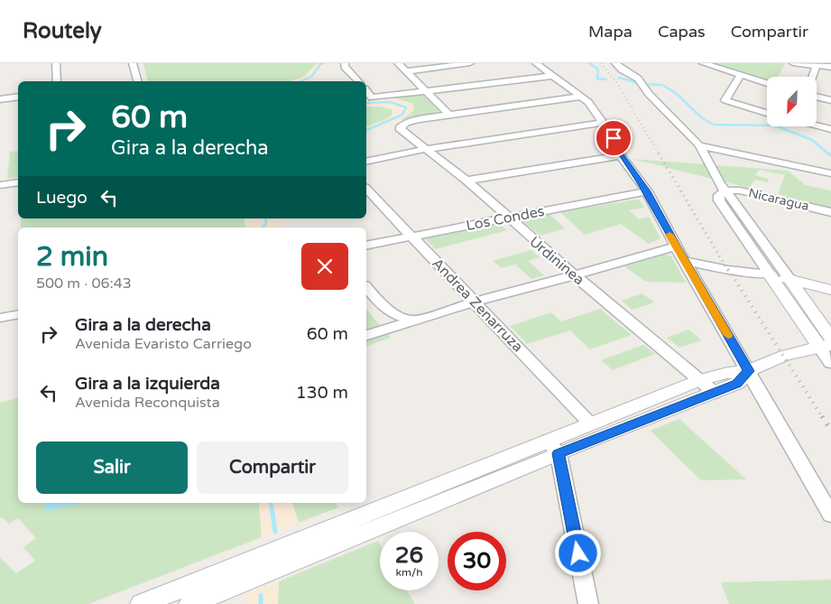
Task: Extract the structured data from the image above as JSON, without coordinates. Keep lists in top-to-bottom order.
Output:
{
  "streets": {
    "street": [
      "Nicaragua",
      "Los Condes",
      "Urdininea",
      "Andrea Zenarruza"
    ]
  },
  "crossings": [
    ["Los Condes", "Urdininea"],
    ["Los Condes", "Andrea Zenarruza"]
  ],
  "north": "bottom left",
  "page": {
    "header": "Routely",
    "nav": ["Mapa", "Capas", "Compartir"],
    "turn": ["60 m", "Gira a la derecha"],
    "then": "Luego",
    "heading": ["2 min", "500 m · 06:43"],
    "list": [
      {
        "name": "Gira a la derecha",
        "note": "Avenida Evaristo Carriego",
        "value": "60 m"
      },
      {
        "name": "Gira a la izquierda",
        "note": "Avenida Reconquista",
        "value": "130 m"
      }
    ],
    "buttons": ["Salir", "Compartir"],
    "speed": "26 km/h",
    "limit": "30"
  }
}
